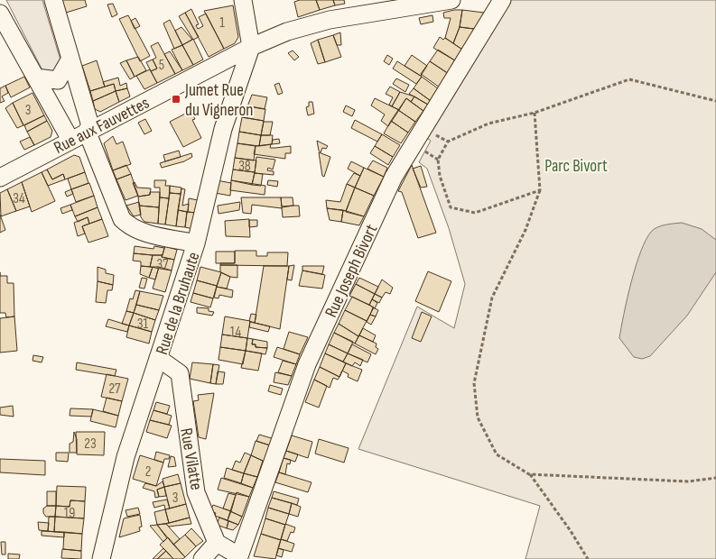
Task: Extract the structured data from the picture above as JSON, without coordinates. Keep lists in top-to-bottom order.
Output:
{
  "streets": {
    "street": [
      "Rue aux Fauvettes",
      "Rue Joseph Bivort",
      "Rue de la Bruhaute",
      "Rue Vilatte"
    ]
  },
  "crossings": [
    ["Rue aux Fauvettes", "Rue de la Bruhaute"],
    ["Rue de la Bruhaute", "Rue Vilatte"]
  ],
  "parks": ["Parc Bivort"],
  "places": {
    "transit": ["Jumet Rue du Vigneron"]
  },
  "house_numbers": [
    "1",
    "5",
    "3",
    "38",
    "34",
    "37",
    "31",
    "14",
    "27",
    "23",
    "2",
    "3",
    "19"
  ]
}
